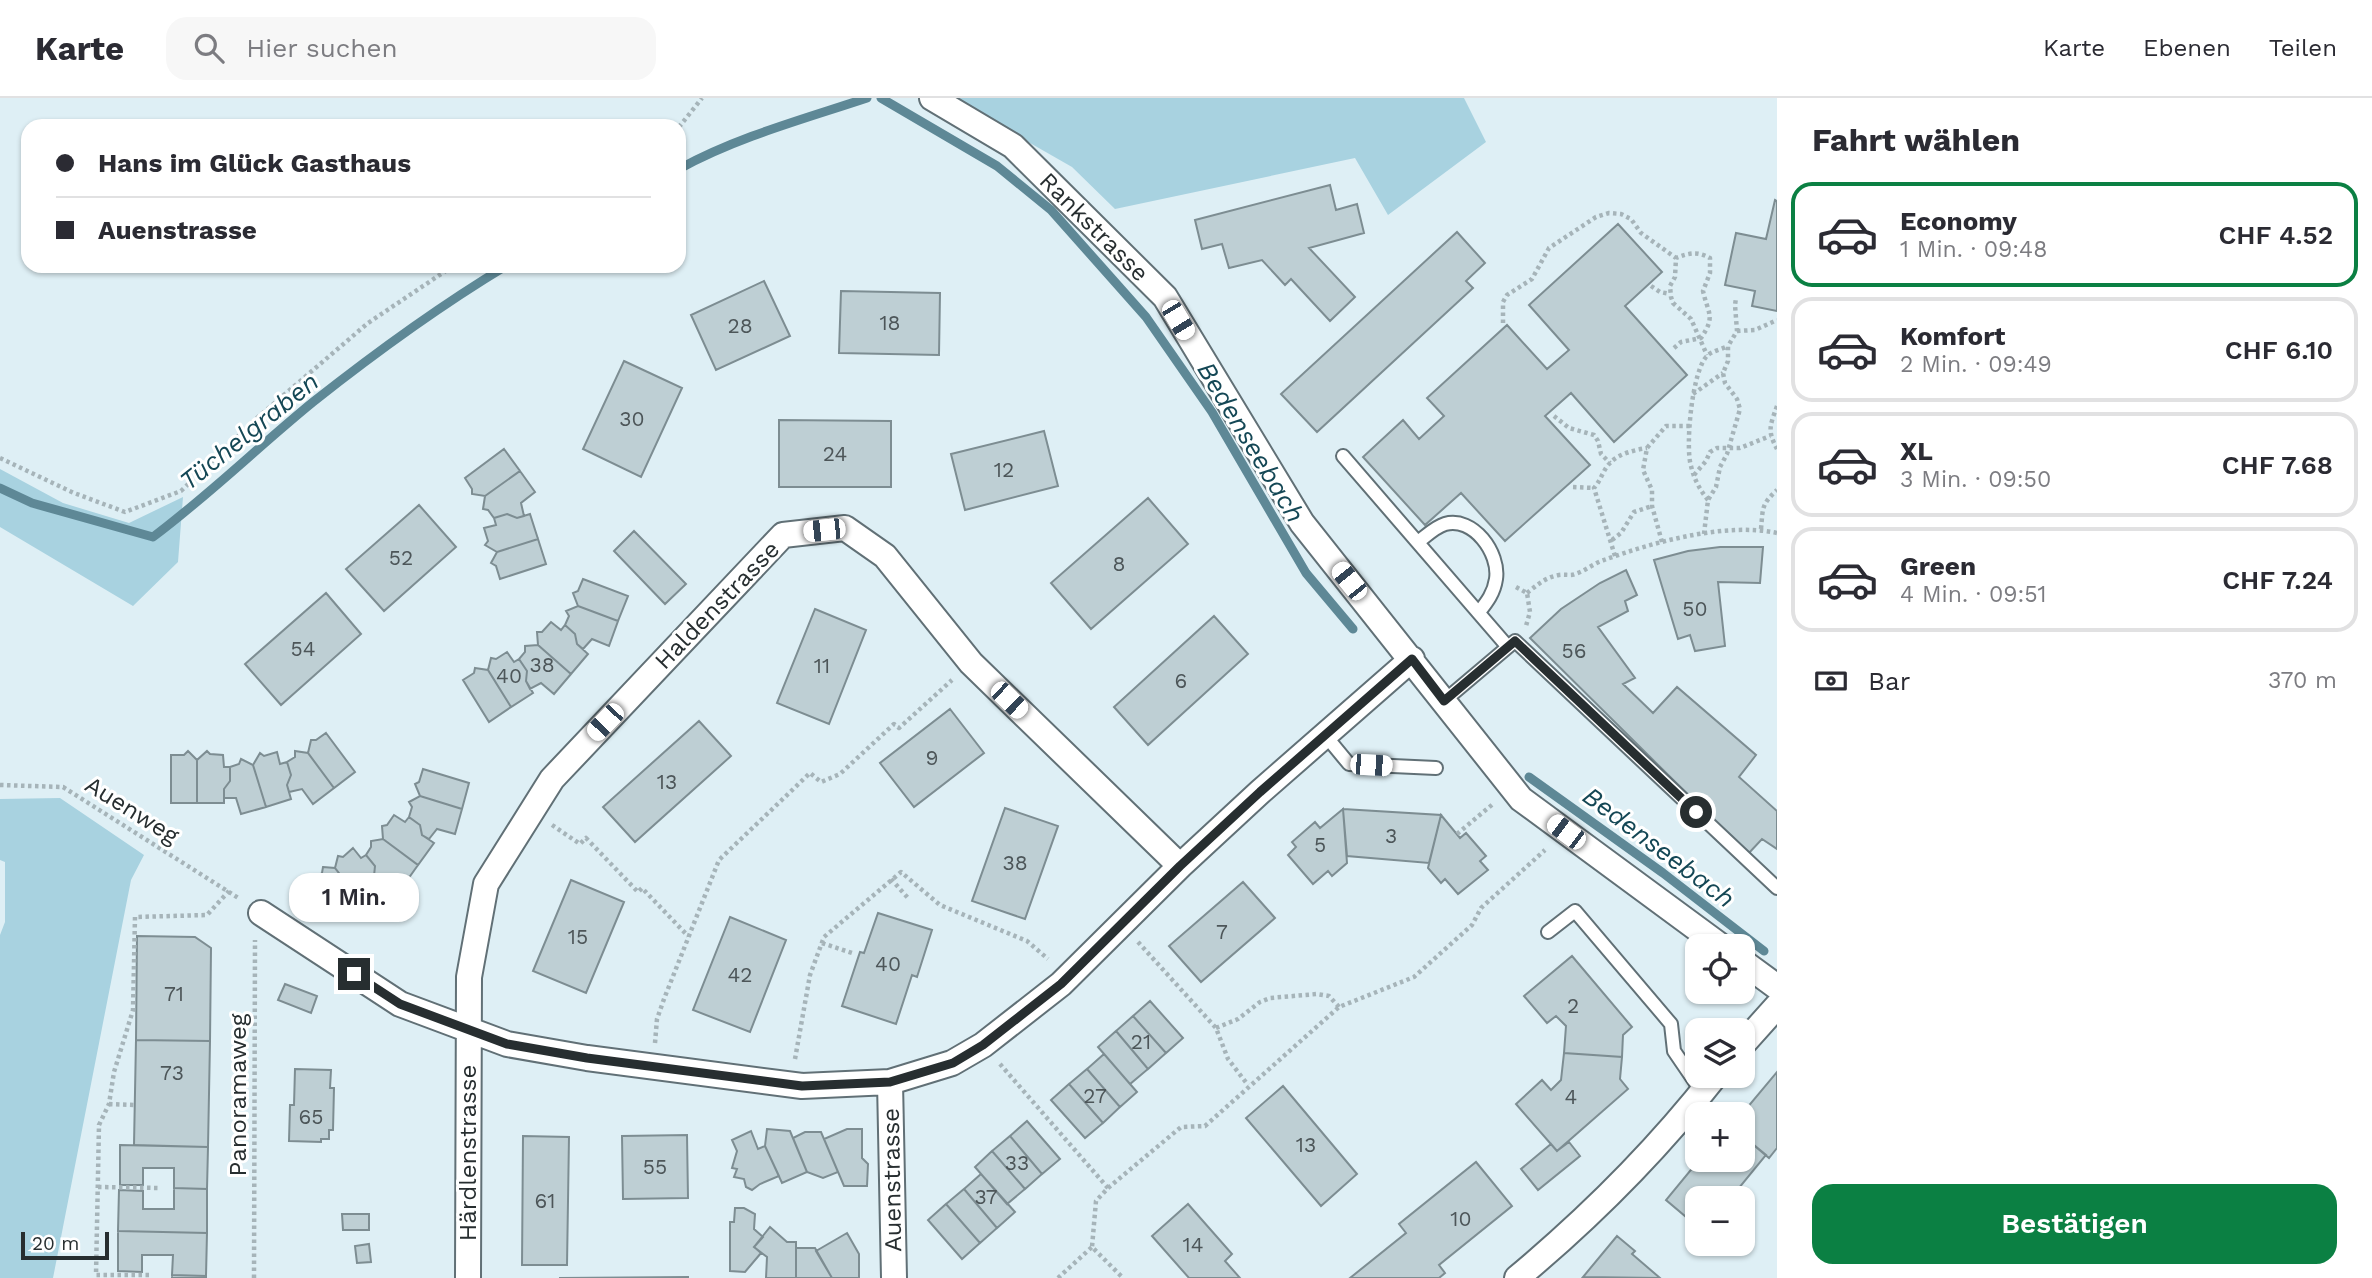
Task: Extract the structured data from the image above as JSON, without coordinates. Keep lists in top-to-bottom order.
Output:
{
  "streets": {
    "street": [
      "Rankstrasse",
      "Haldenstrasse",
      "Härdlenstrasse",
      "Auenstrasse"
    ],
    "path": ["Auenweg", "Panoramaweg"]
  },
  "crossings": [
    ["Rankstrasse", "Auenstrasse"],
    ["Haldenstrasse", "Härdlenstrasse"],
    ["Haldenstrasse", "Auenstrasse"],
    ["Panoramaweg", "Auenstrasse"],
    ["Härdlenstrasse", "Auenstrasse"]
  ],
  "water": ["Tüchelgraben", "Bedenseebach"],
  "house_numbers": [
    "18",
    "28",
    "30",
    "24",
    "12",
    "52",
    "8",
    "50",
    "54",
    "56",
    "38",
    "11",
    "40",
    "6",
    "9",
    "13",
    "3",
    "5",
    "38",
    "7",
    "15",
    "40",
    "42",
    "71",
    "2",
    "21",
    "73",
    "27",
    "4",
    "65",
    "13",
    "33",
    "55",
    "37",
    "61",
    "10",
    "14"
  ],
  "scale_bar": "20 m",
  "page": {
    "header": "Karte",
    "search": "Hier suchen",
    "nav": ["Karte", "Ebenen", "Teilen"],
    "heading": "Fahrt wählen",
    "banner": ["Hans im Glück Gasthaus", "Auenstrasse"],
    "list": [
      {
        "name": "Economy",
        "note": "1 Min. · 09:48",
        "value": "CHF 4.52"
      },
      {
        "name": "Komfort",
        "note": "2 Min. · 09:49",
        "value": "CHF 6.10"
      },
      {
        "name": "XL",
        "note": "3 Min. · 09:50",
        "value": "CHF 7.68"
      },
      {
        "name": "Green",
        "note": "4 Min. · 09:51",
        "value": "CHF 7.24"
      }
    ],
    "pay": ["Bar", "370 m"],
    "bubble": "1 Min.",
    "map_buttons": ["+", "−"],
    "buttons": "Bestätigen",
    "scale": "20 m"
  }
}
